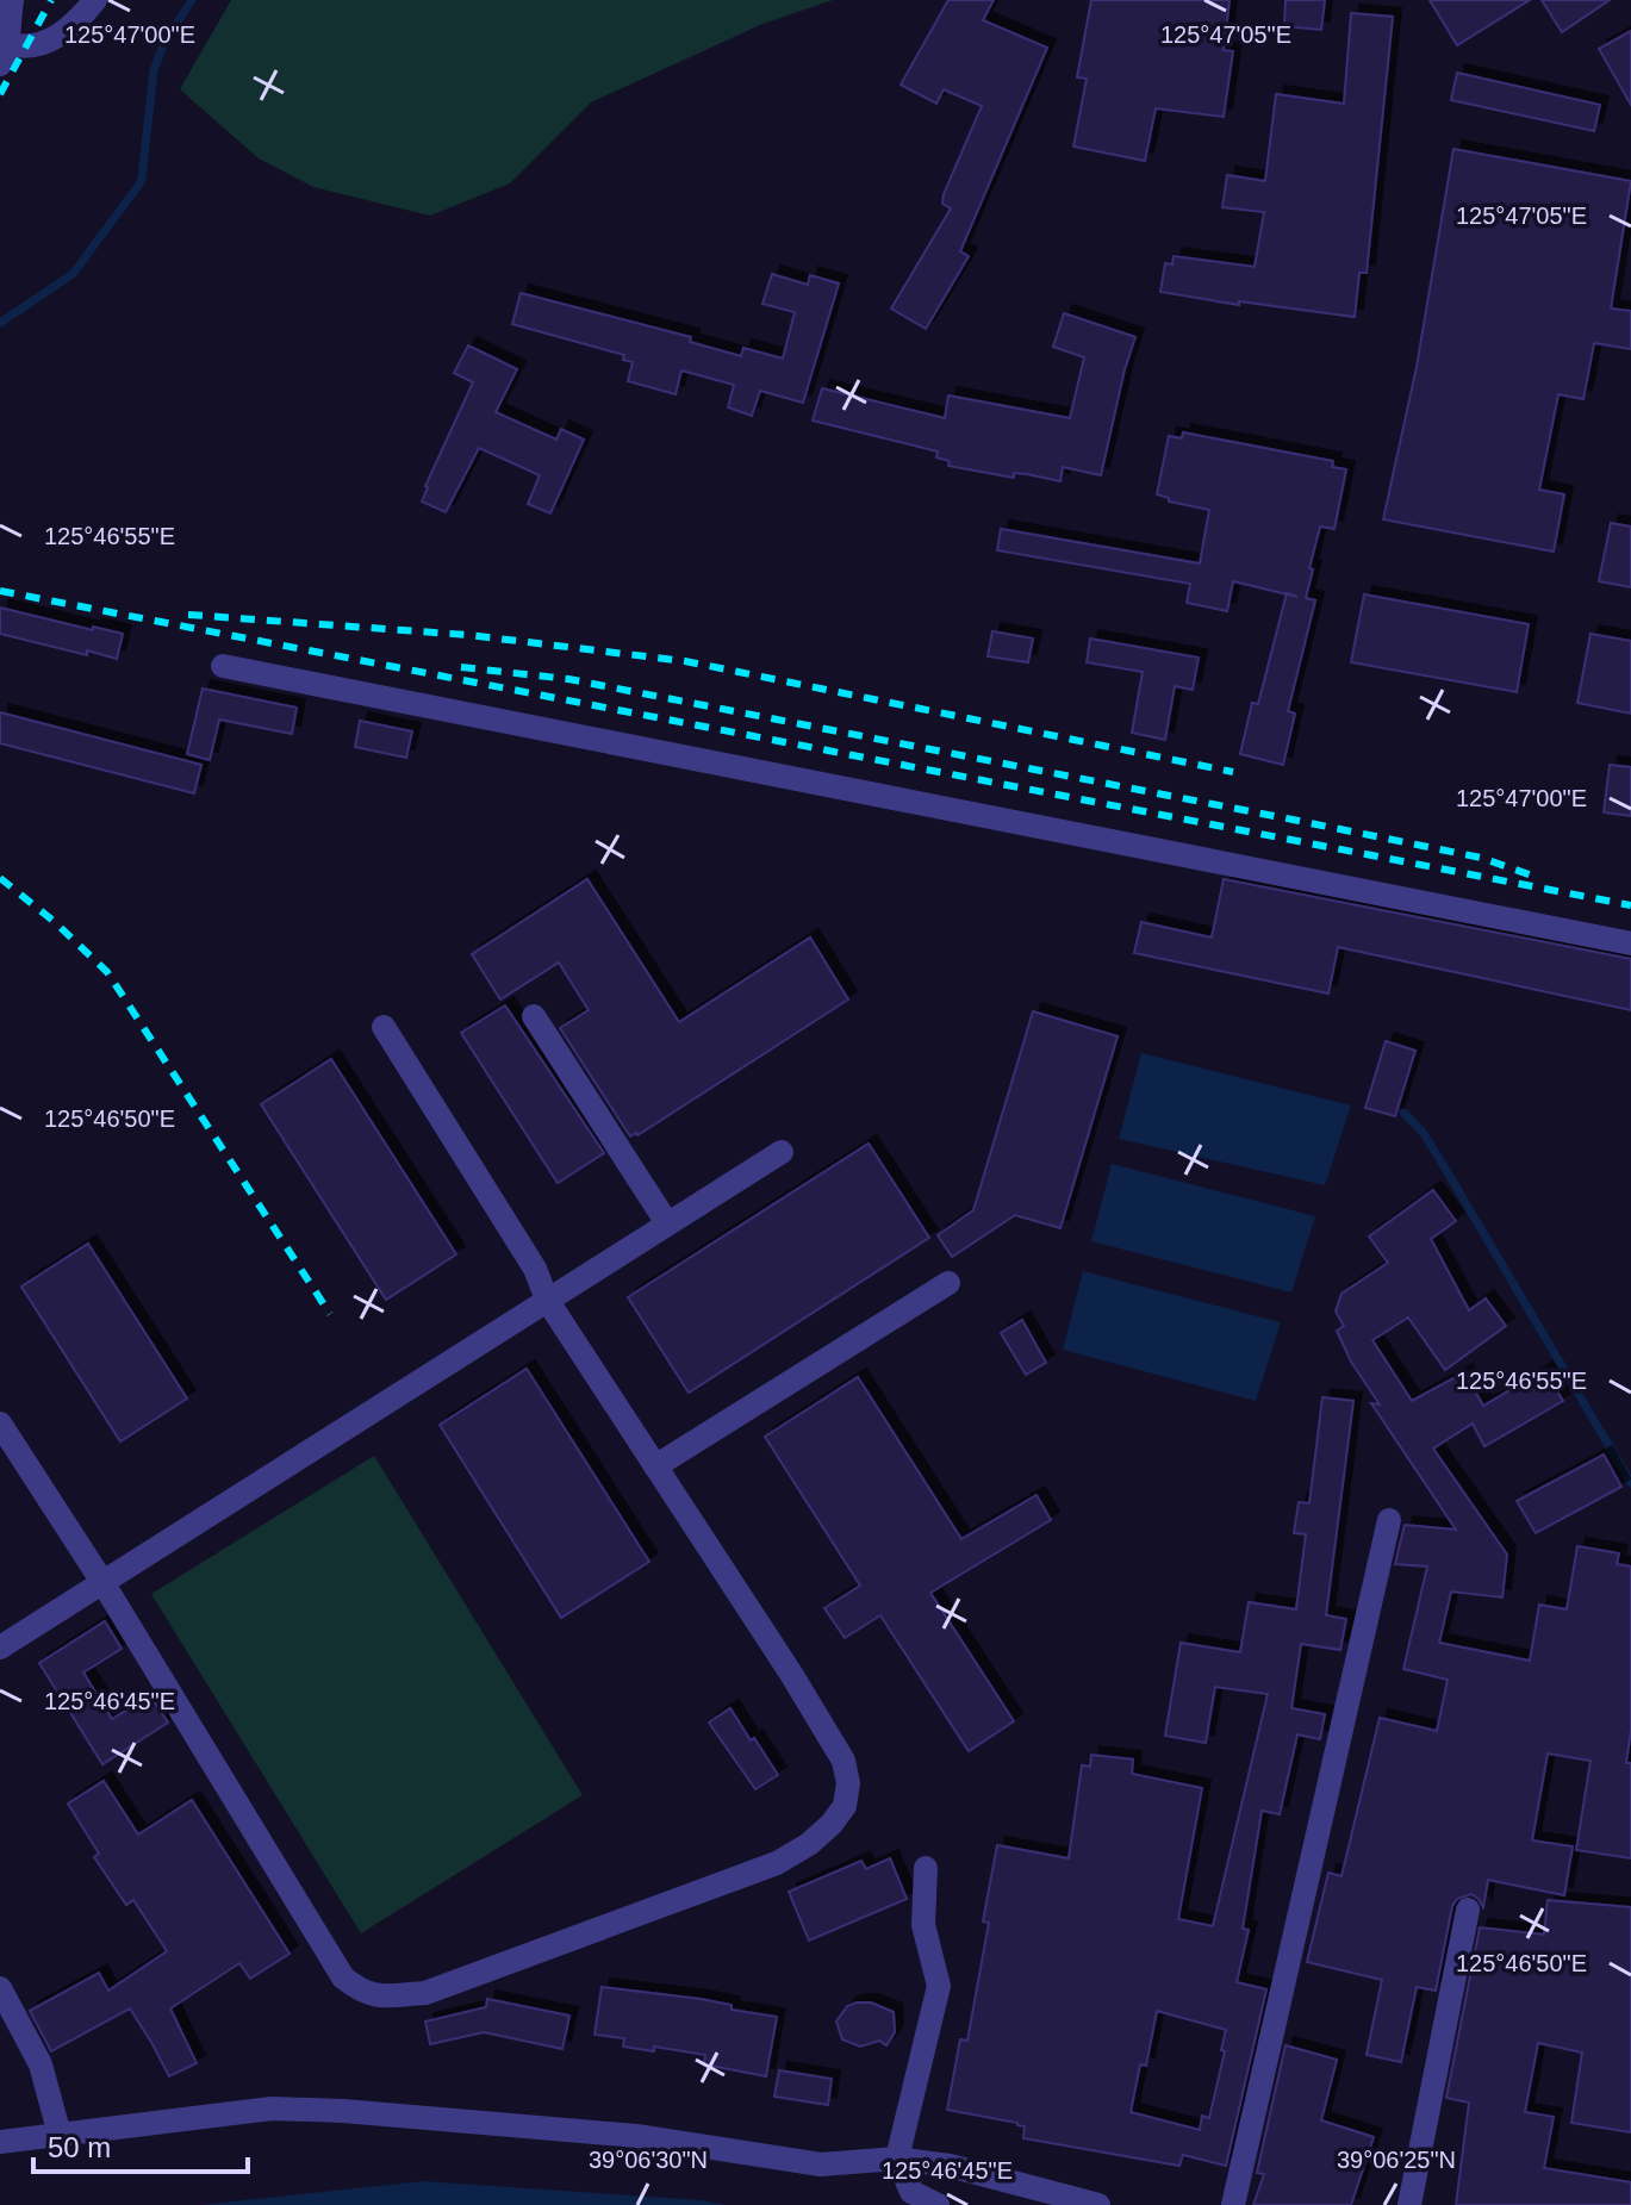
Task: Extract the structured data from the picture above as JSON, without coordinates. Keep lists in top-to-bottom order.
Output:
{
  "scale_bar": "50 m",
  "coordinates": [
    "125°47'00\"E",
    "125°47'05\"E",
    "125°46'55\"E",
    "125°46'50\"E",
    "125°46'45\"E",
    "39°06'30\"N",
    "39°06'25\"N"
  ]
}
